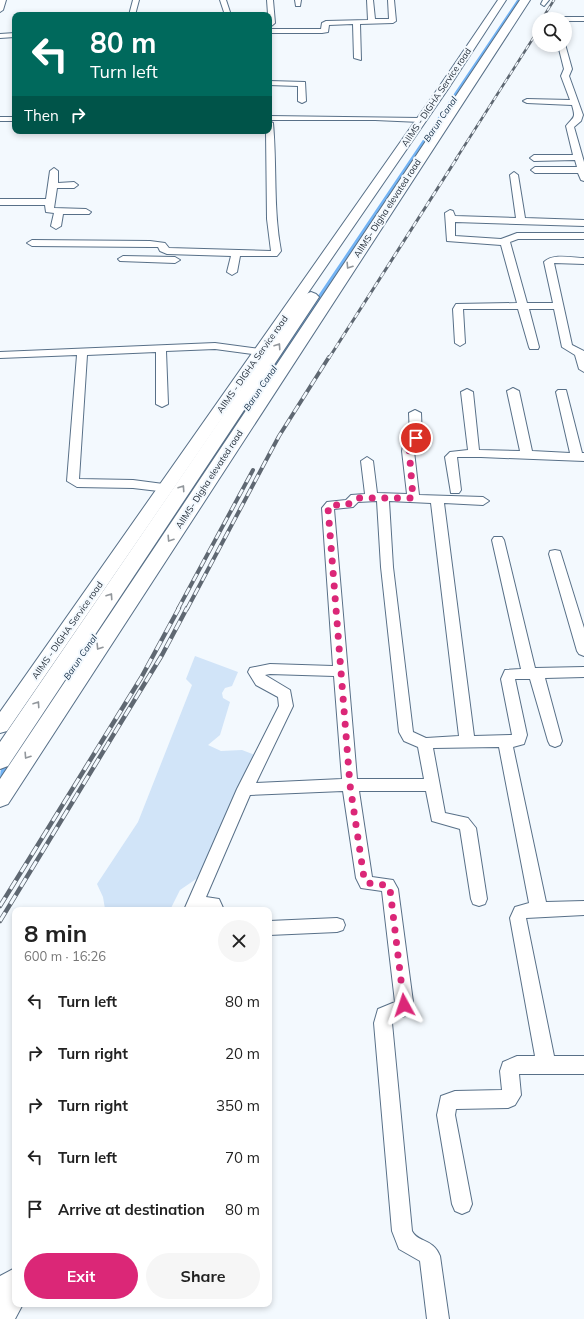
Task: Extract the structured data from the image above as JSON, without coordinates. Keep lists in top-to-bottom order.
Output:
{
  "streets": {
    "highway": ["AIIMS- Digha elevated road"],
    "main road": ["AIIMS - DIGHA Service road"]
  },
  "water": ["Barun Canal"],
  "page": {
    "turn": ["80 m", "Turn left"],
    "then": "Then",
    "heading": ["8 min", "600 m · 16:26"],
    "list": [
      {
        "name": "Turn left",
        "value": "80 m"
      },
      {
        "name": "Turn right",
        "value": "20 m"
      },
      {
        "name": "Turn right",
        "value": "350 m"
      },
      {
        "name": "Turn left",
        "value": "70 m"
      },
      {
        "name": "Arrive at destination",
        "value": "80 m"
      }
    ],
    "buttons": ["Exit", "Share"]
  }
}
